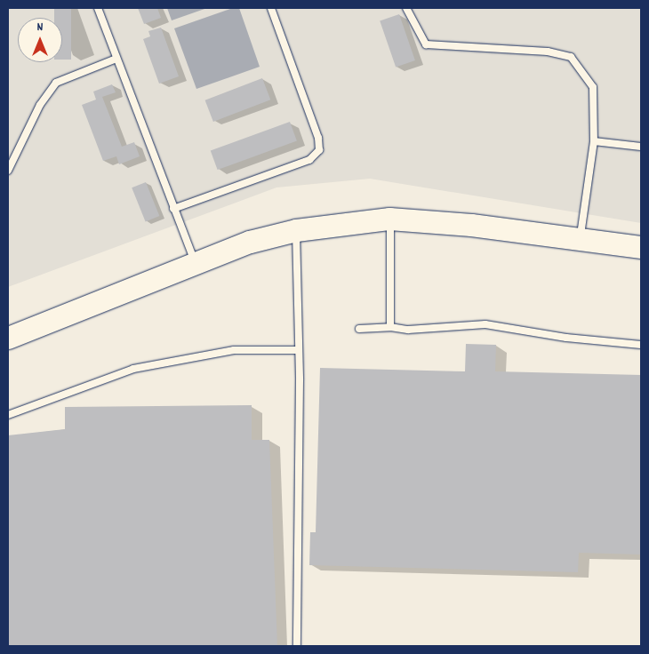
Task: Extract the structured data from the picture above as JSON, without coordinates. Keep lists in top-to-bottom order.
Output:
{
  "north": "top"
}
